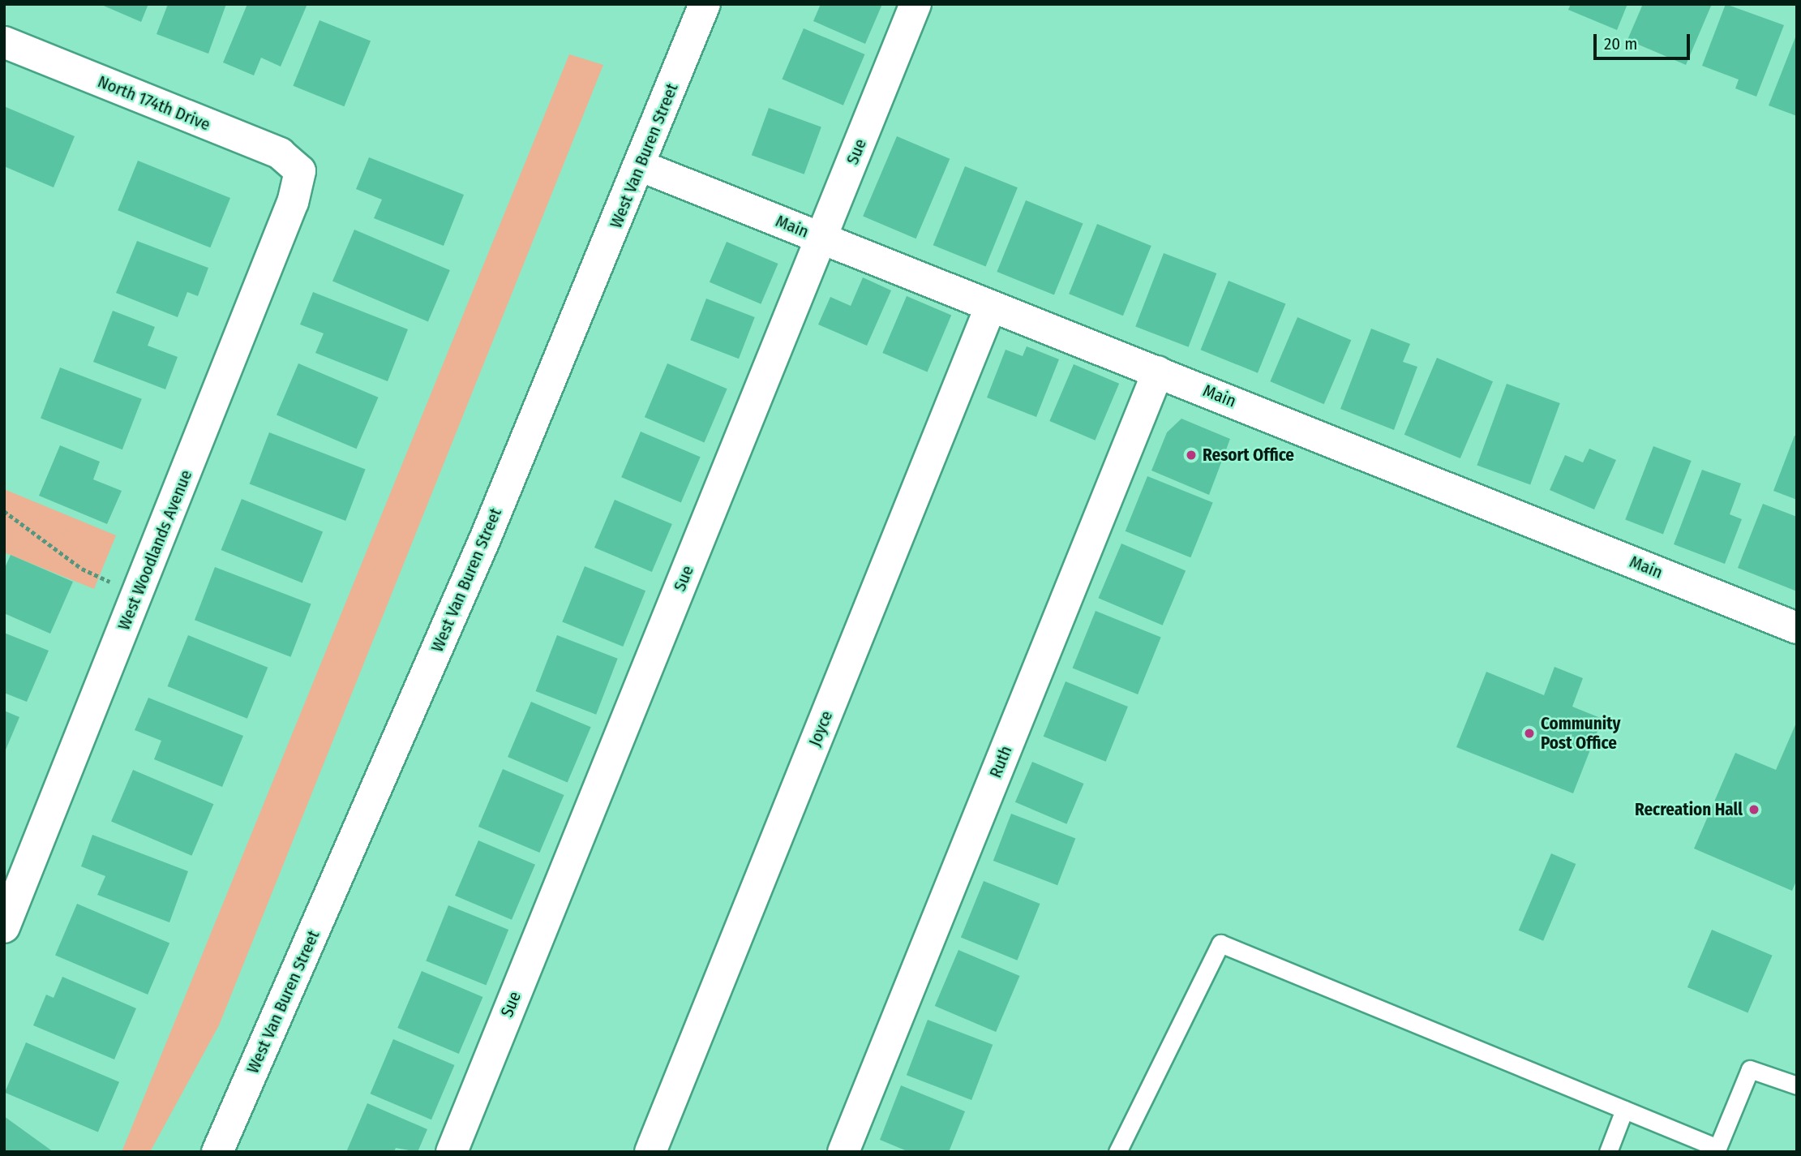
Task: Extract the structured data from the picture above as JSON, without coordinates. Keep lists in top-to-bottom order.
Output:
{
  "streets": {
    "street": [
      "North 174th Drive",
      "Sue",
      "West Van Buren Street",
      "Main",
      "West Woodlands Avenue",
      "Joyce",
      "Ruth"
    ]
  },
  "crossings": [
    ["North 174th Drive", "West Woodlands Avenue"],
    ["Sue", "Main"],
    ["West Van Buren Street", "Main"],
    ["Main", "Joyce"],
    ["Main", "Ruth"]
  ],
  "places": ["Resort Office", "Community Post Office", "Recreation Hall"],
  "scale_bar": "20 m"
}
